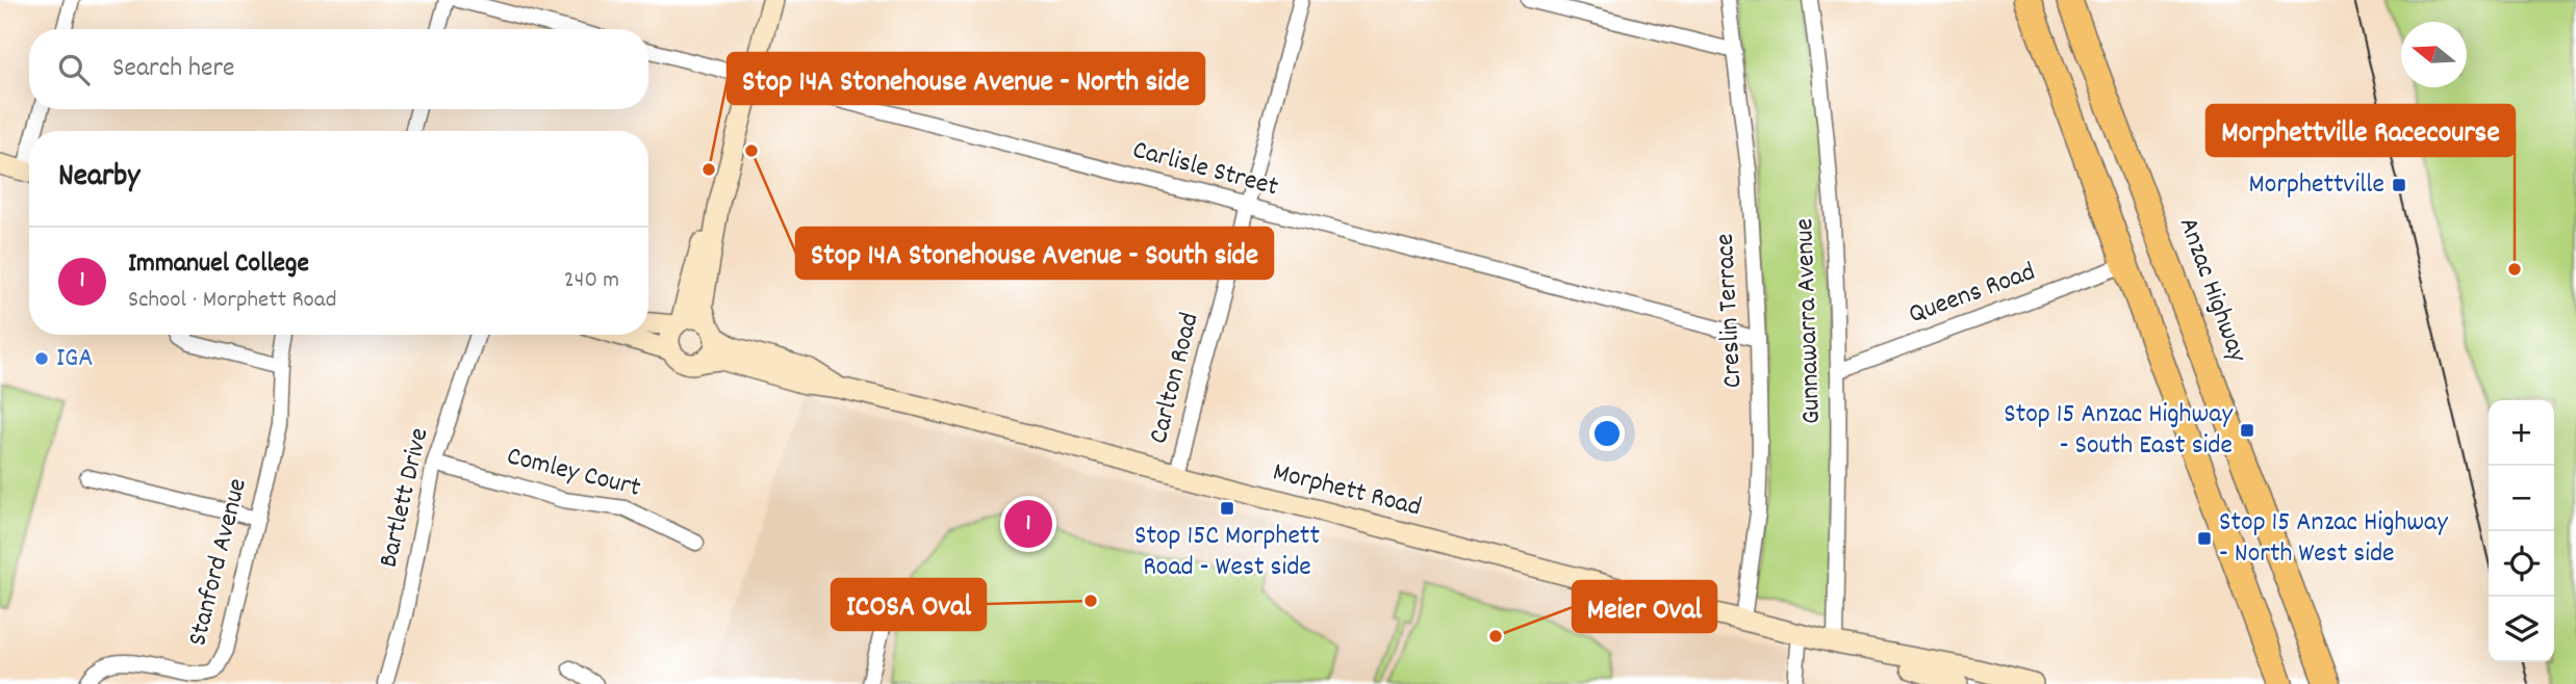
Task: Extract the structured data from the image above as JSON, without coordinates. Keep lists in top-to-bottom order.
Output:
{
  "streets": {
    "highway": ["Anzac Highway"],
    "street": [
      "Carlisle Street",
      "Queens Road",
      "Creslin Terrace",
      "Gunnawarra Avenue",
      "Carlton Road",
      "Comley Court",
      "Morphett Road",
      "Bartlett Drive",
      "Stanford Avenue"
    ]
  },
  "crossings": [
    ["Carlisle Street", "Creslin Terrace"],
    ["Carlisle Street", "Carlton Road"],
    ["Queens Road", "Gunnawarra Avenue"],
    ["Creslin Terrace", "Morphett Road"],
    ["Gunnawarra Avenue", "Morphett Road"],
    ["Carlton Road", "Morphett Road"],
    ["Comley Court", "Bartlett Drive"]
  ],
  "places": {
    "other": [
      "Stop 14A Stonehouse Avenue - South side",
      "Stop 14A Stonehouse Avenue - North side",
      "Morphettville Racecourse",
      "IGA",
      "ICOSA Oval",
      "Meier Oval"
    ],
    "transit": [
      "Morphettville",
      "Stop 15 Anzac Highway - South East side",
      "Stop 15C Morphett Road - West side",
      "Stop 15 Anzac Highway - North West side"
    ]
  },
  "north": "left",
  "page": {
    "search": "Search here",
    "heading": "Nearby",
    "list": [
      {
        "mark": "1",
        "name": "Immanuel College",
        "note": "School · Morphett Road",
        "value": "240 m"
      }
    ],
    "map_buttons": ["+", "−"],
    "pins": "1"
  }
}
